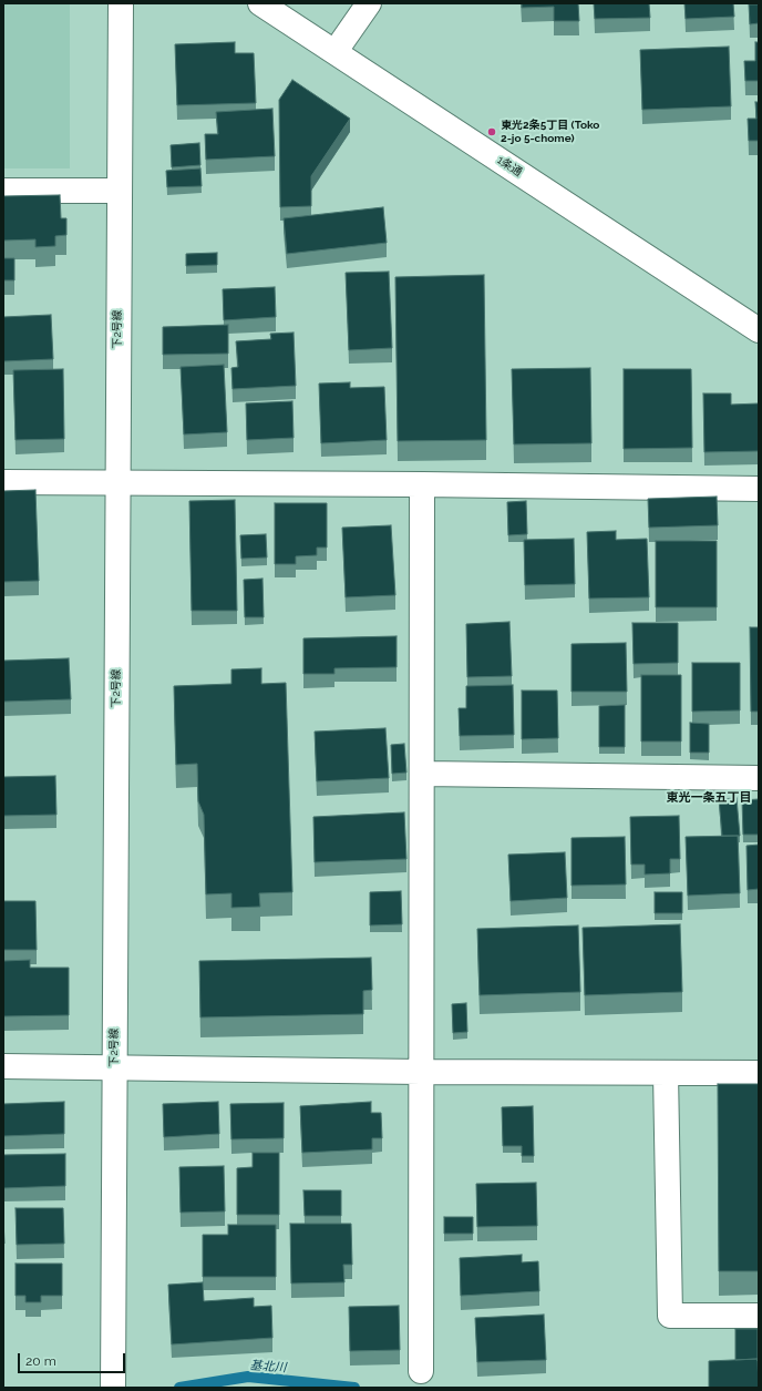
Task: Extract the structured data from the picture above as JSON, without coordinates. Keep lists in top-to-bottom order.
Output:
{
  "streets": {
    "street": ["1条通", "下2号線"]
  },
  "districts": ["東光一条五丁目"],
  "water": ["基北川"],
  "places": ["東光2条5丁目 (Toko 2-jo 5-chome)"],
  "scale_bar": "20 m"
}
